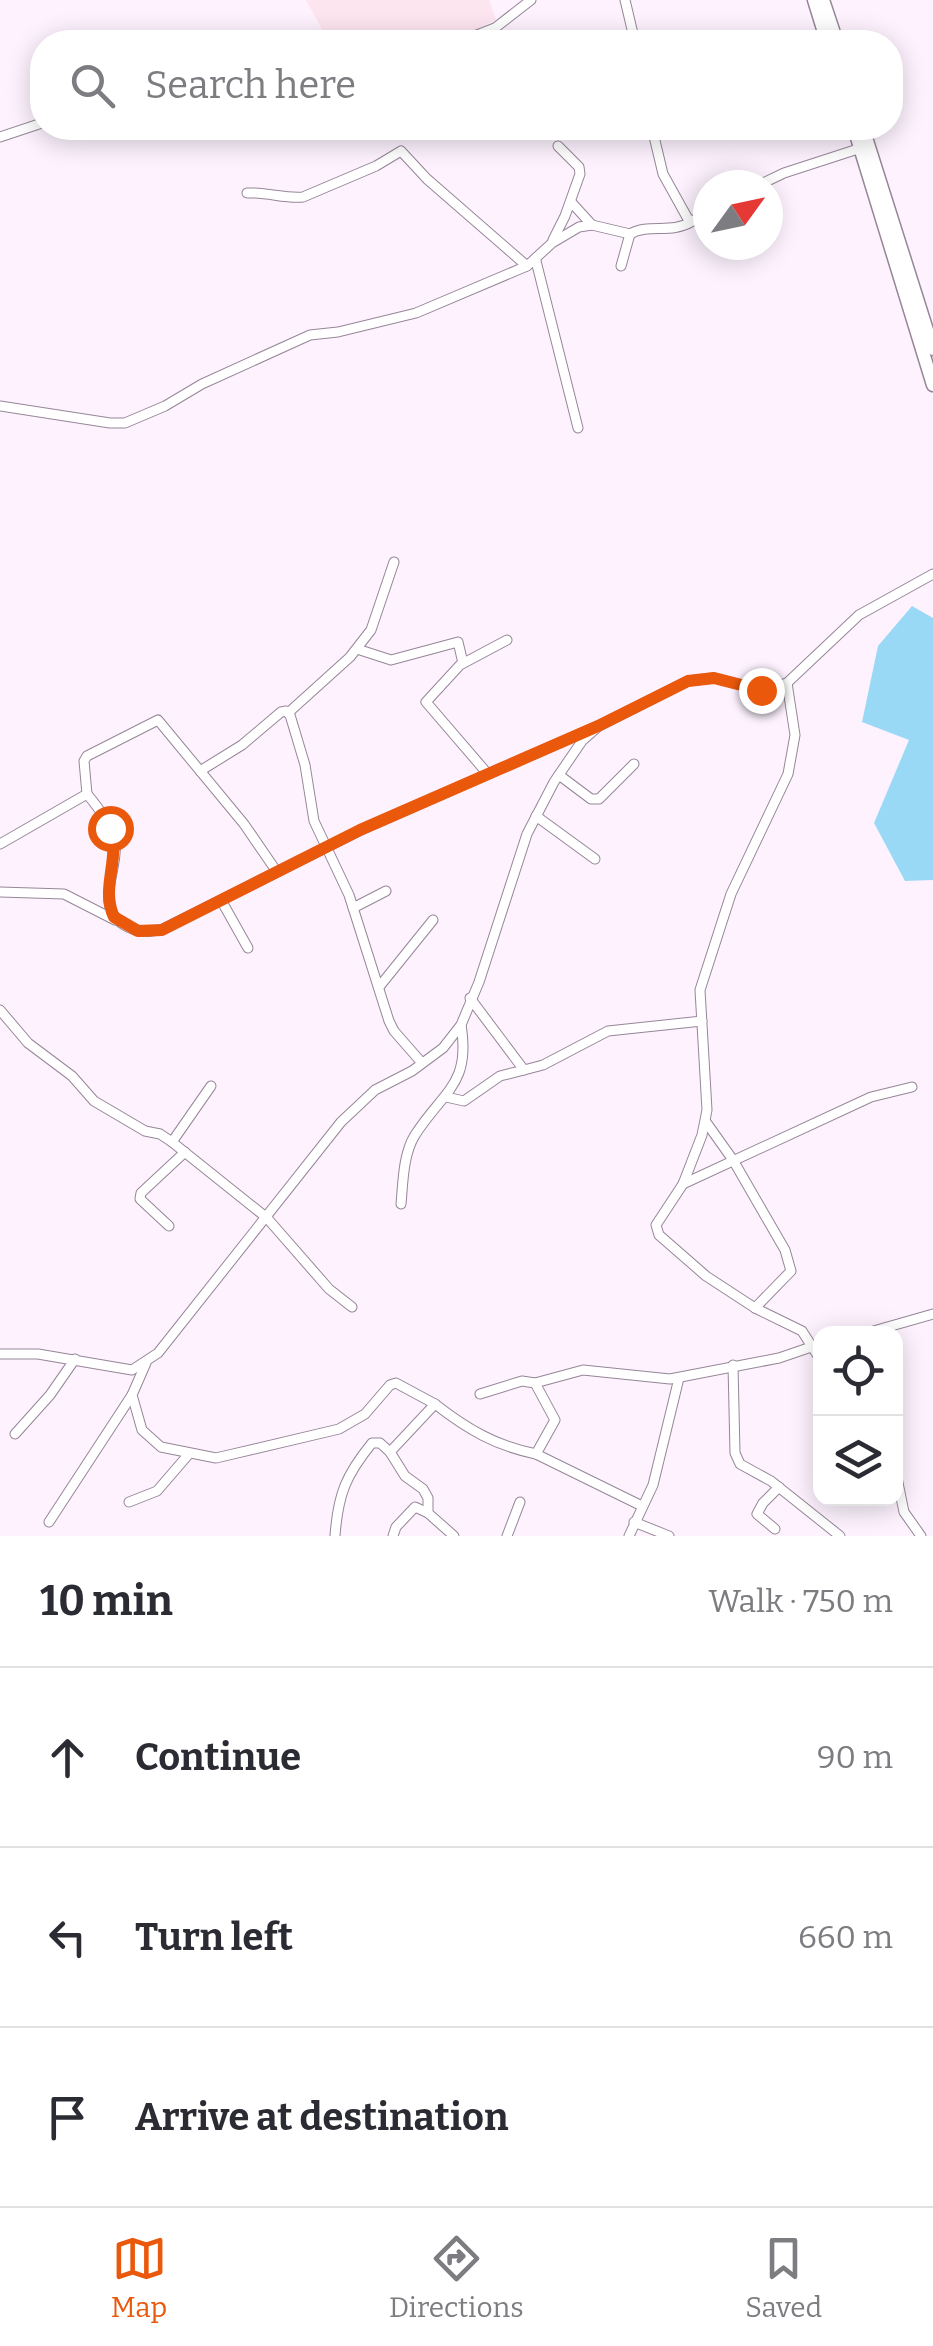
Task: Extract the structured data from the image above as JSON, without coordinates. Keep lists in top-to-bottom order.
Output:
{
  "north": "top right",
  "page": {
    "search": "Search here",
    "heading": ["10 min", "Walk · 750 m"],
    "list": [
      ["Continue", "90 m"],
      ["Turn left", "660 m"],
      "Arrive at destination"
    ],
    "nav": ["Map", "Directions", "Saved"]
  }
}
